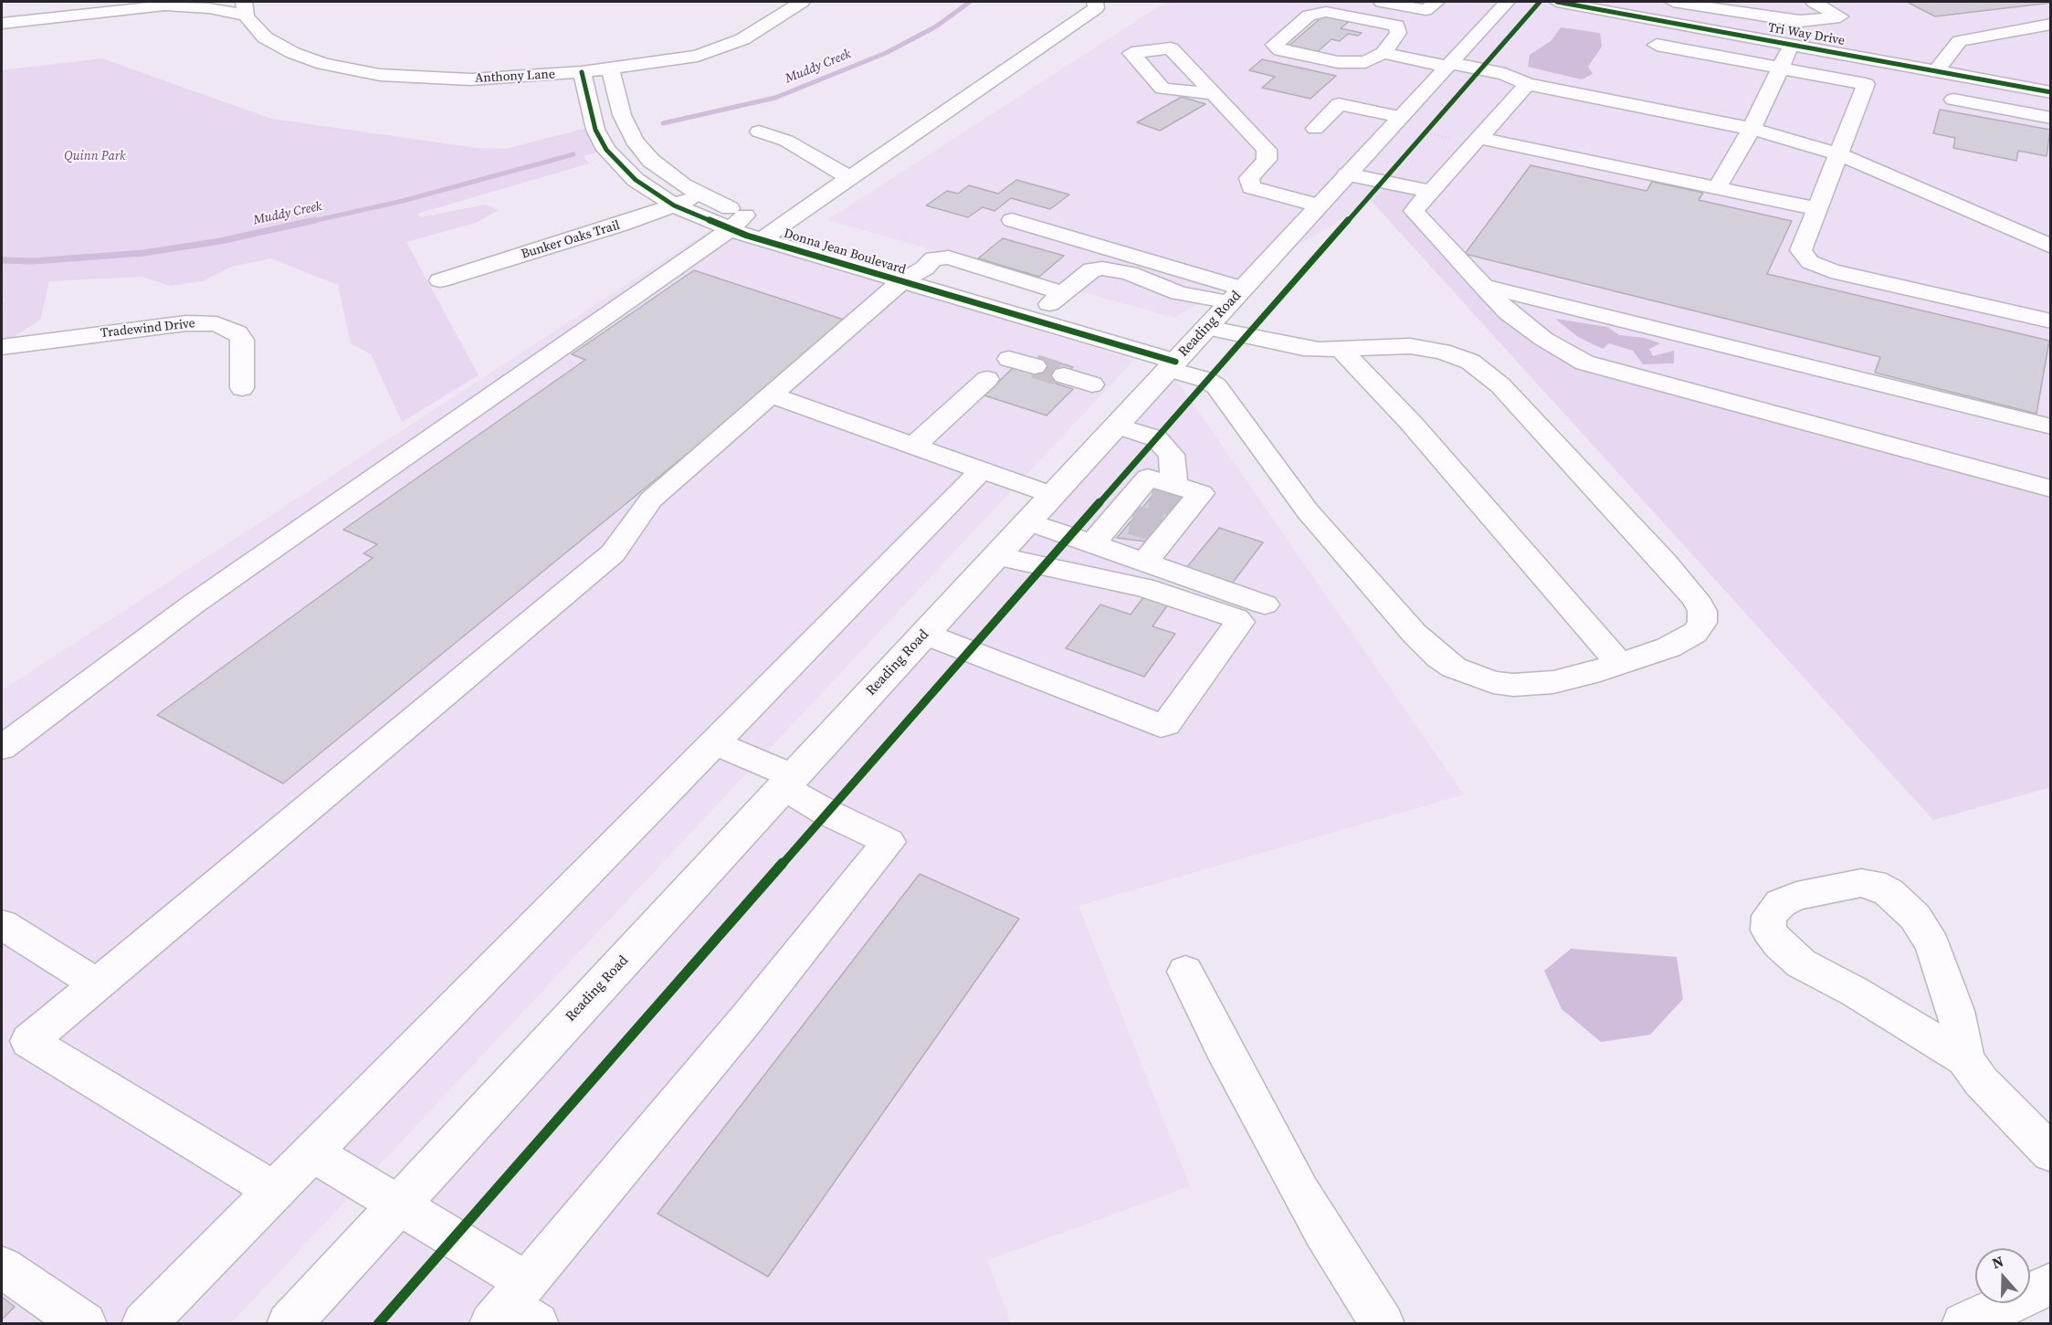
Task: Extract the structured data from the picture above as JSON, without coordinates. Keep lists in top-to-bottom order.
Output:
{
  "streets": {
    "street": [
      "Tri Way Drive",
      "Anthony Lane",
      "Bunker Oaks Trail",
      "Donna Jean Boulevard",
      "Reading Road",
      "Tradewind Drive"
    ]
  },
  "crossings": [
    ["Anthony Lane", "Donna Jean Boulevard"],
    ["Bunker Oaks Trail", "Donna Jean Boulevard"],
    ["Donna Jean Boulevard", "Reading Road"]
  ],
  "water": ["Muddy Creek"],
  "parks": ["Quinn Park"],
  "north": "top"
}
